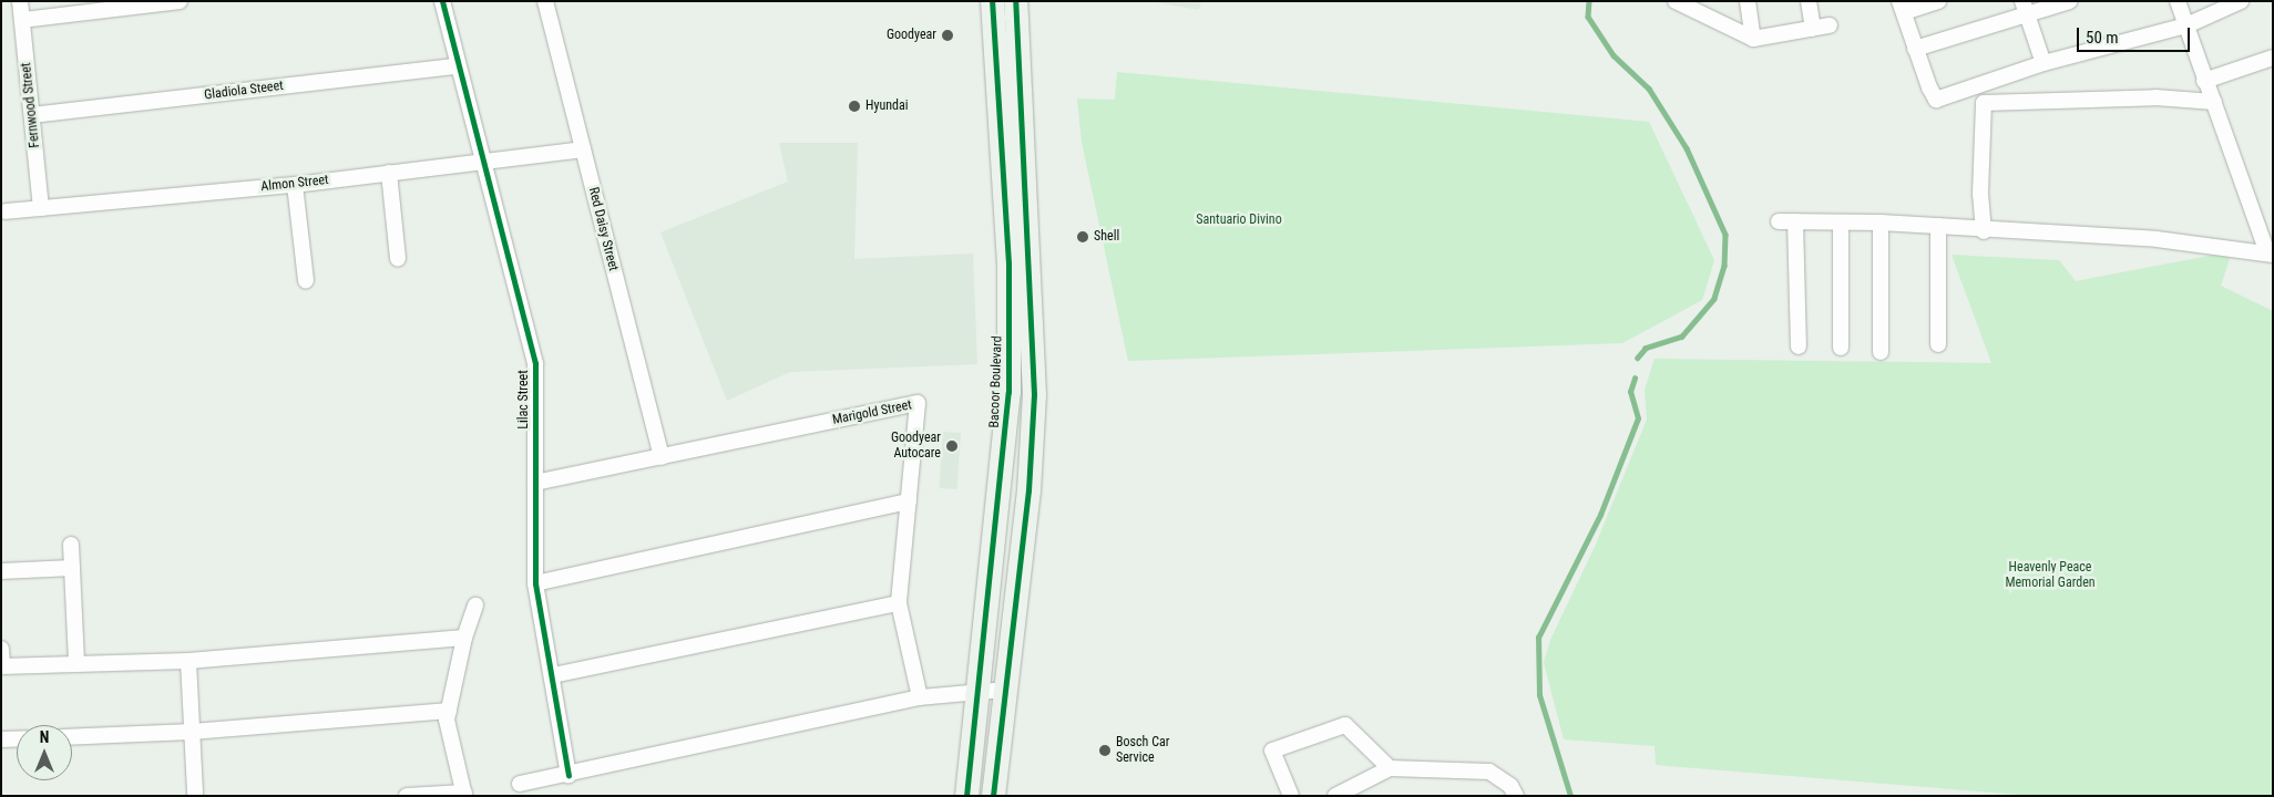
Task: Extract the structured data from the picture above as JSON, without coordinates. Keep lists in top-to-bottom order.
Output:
{
  "streets": {
    "main road": ["Bacoor Boulevard"],
    "street": [
      "Gladiola Steeet",
      "Fernwood Street",
      "Almon Street",
      "Red Daisy Street",
      "Lilac Street",
      "Marigold Street"
    ]
  },
  "crossings": [
    ["Gladiola Steeet", "Fernwood Street"],
    ["Gladiola Steeet", "Lilac Street"],
    ["Fernwood Street", "Almon Street"],
    ["Almon Street", "Red Daisy Street"],
    ["Almon Street", "Lilac Street"],
    ["Red Daisy Street", "Marigold Street"],
    ["Lilac Street", "Marigold Street"]
  ],
  "parks": ["Santuario Divino", "Heavenly Peace Memorial Garden"],
  "places": [
    "Goodyear",
    "Hyundai",
    "Shell",
    "Goodyear Autocare",
    "Bosch Car Service"
  ],
  "scale_bar": "50 m",
  "north": "top"
}
